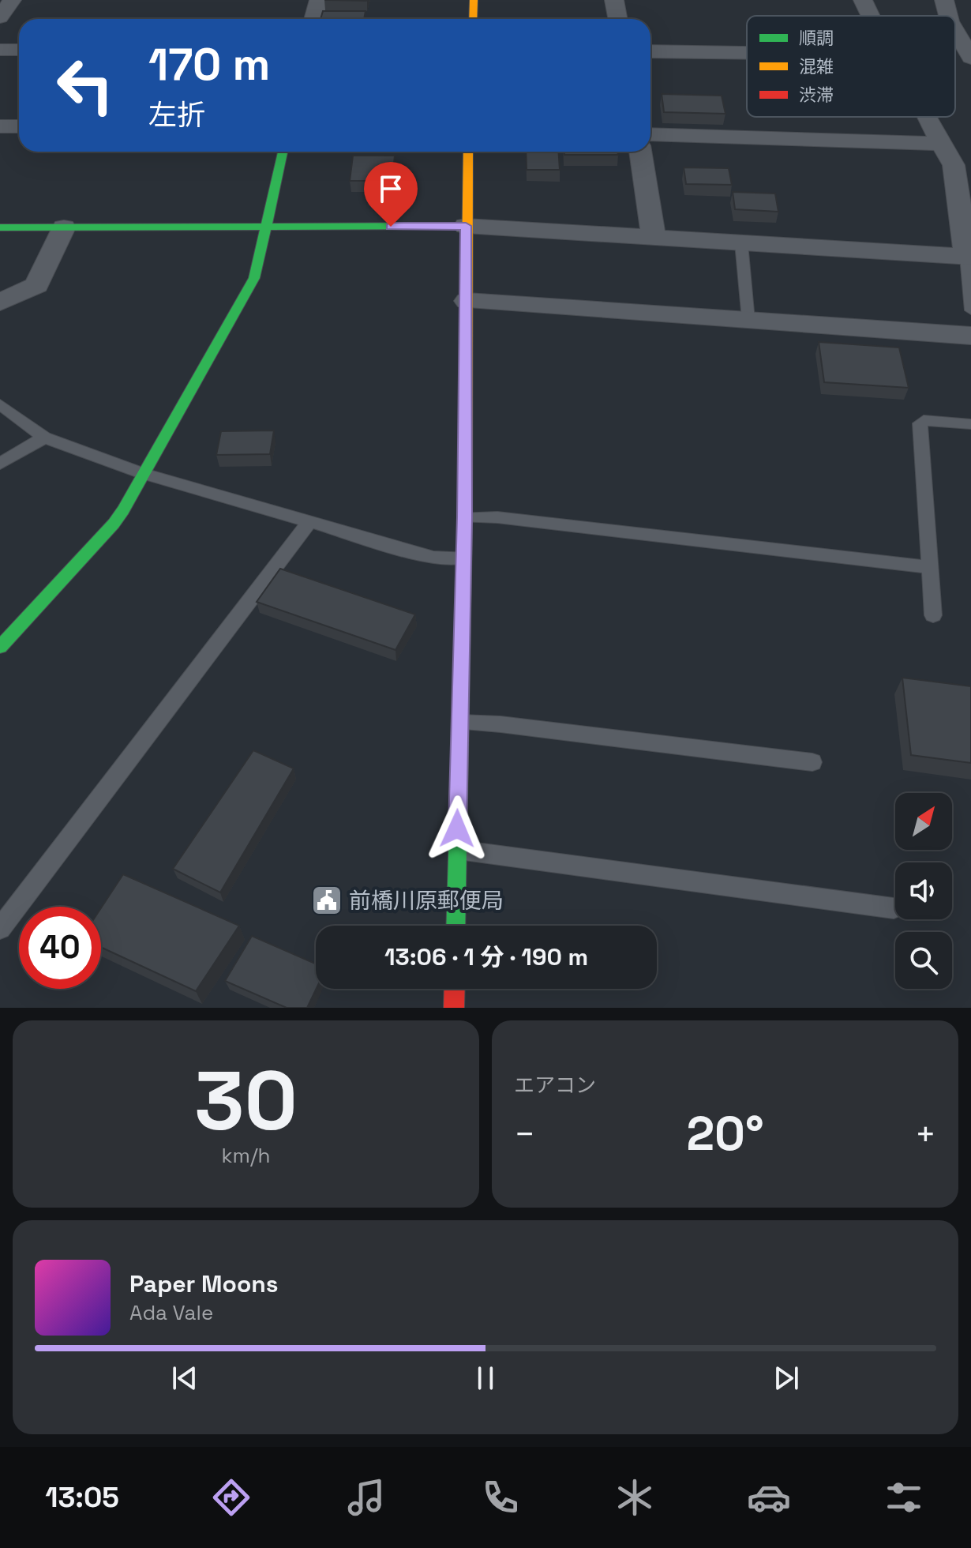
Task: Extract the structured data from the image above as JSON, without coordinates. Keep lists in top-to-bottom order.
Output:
{
  "places": {
    "public building": ["前橋川原郵便局"]
  },
  "legend": ["順調", "混雑", "渋滞"],
  "north": "top right",
  "page": {
    "turn": ["170 m", "左折"],
    "limit": "40",
    "trip": "13:06 · 1 分 · 190 m",
    "tile": [
      ["30", "km/h"],
      "エアコン"
    ],
    "heat": ["−", "20°", "+"],
    "song": ["Paper Moons", "Ada Vale"],
    "tabs": "13:05"
  }
}
